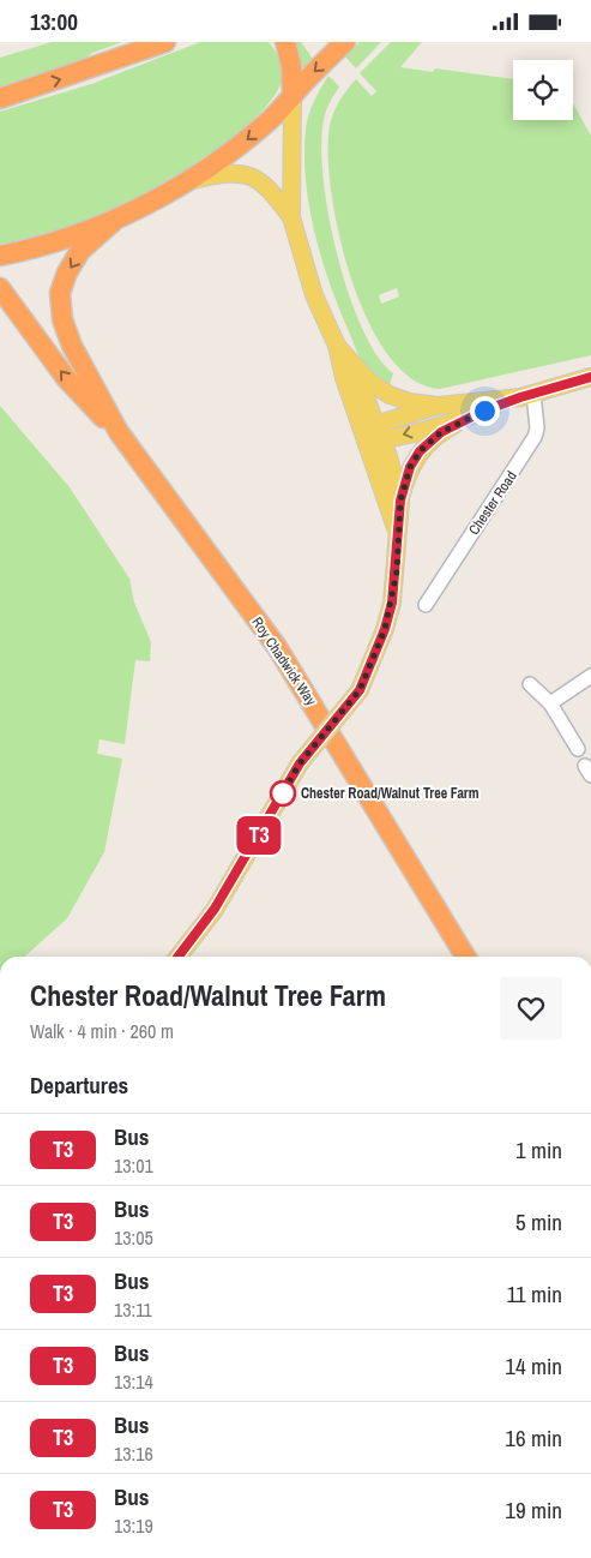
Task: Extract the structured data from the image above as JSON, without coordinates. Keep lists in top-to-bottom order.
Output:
{
  "streets": {
    "highway": ["Roy Chadwick Way"],
    "street": ["Chester Road"]
  },
  "places": ["Chester Road/Walnut Tree Farm"],
  "lines": ["bus line T3"],
  "page": {
    "status": "13:00",
    "on_map": "T3",
    "heading": [
      ["Chester Road/Walnut Tree Farm", "Walk · 4 min · 260 m"],
      "Departures"
    ],
    "list": [
      {
        "mark": "T3",
        "name": "Bus",
        "note": "13:01",
        "value": "1 min"
      },
      {
        "mark": "T3",
        "name": "Bus",
        "note": "13:05",
        "value": "5 min"
      },
      {
        "mark": "T3",
        "name": "Bus",
        "note": "13:11",
        "value": "11 min"
      },
      {
        "mark": "T3",
        "name": "Bus",
        "note": "13:14",
        "value": "14 min"
      },
      {
        "mark": "T3",
        "name": "Bus",
        "note": "13:16",
        "value": "16 min"
      },
      {
        "mark": "T3",
        "name": "Bus",
        "note": "13:19",
        "value": "19 min"
      }
    ]
  }
}
